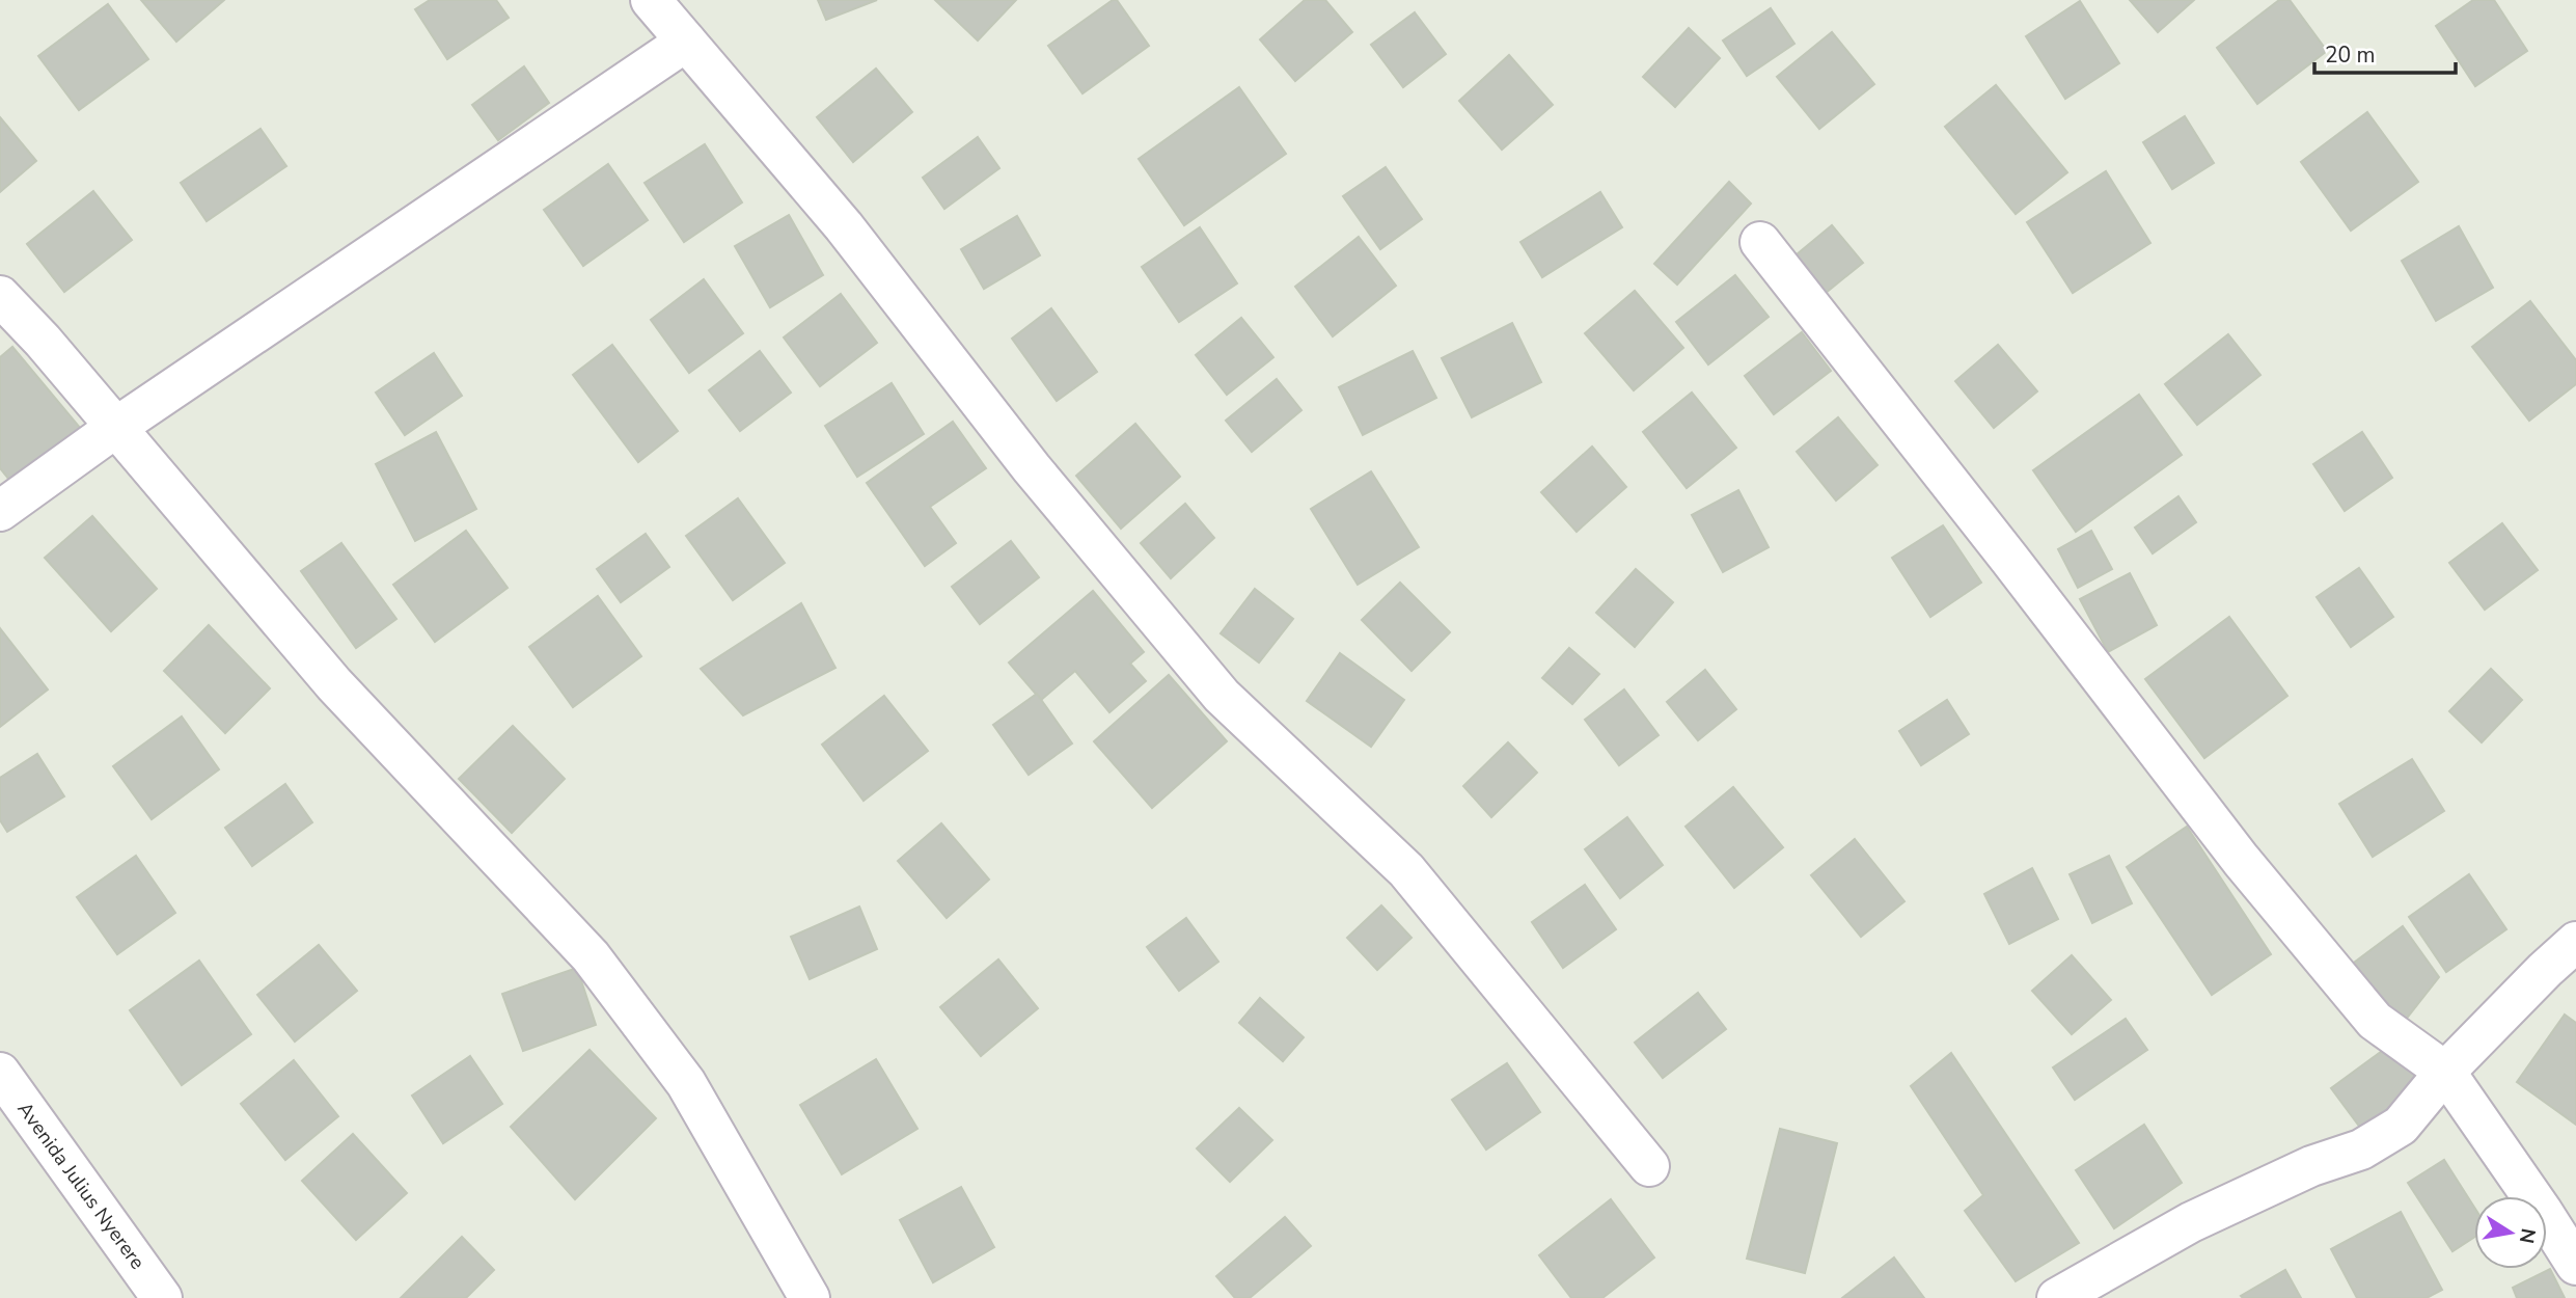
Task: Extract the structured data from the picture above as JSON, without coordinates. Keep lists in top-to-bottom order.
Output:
{
  "streets": {
    "street": ["Avenida Julius Nyerere"]
  },
  "scale_bar": "20 m",
  "north": "right"
}
